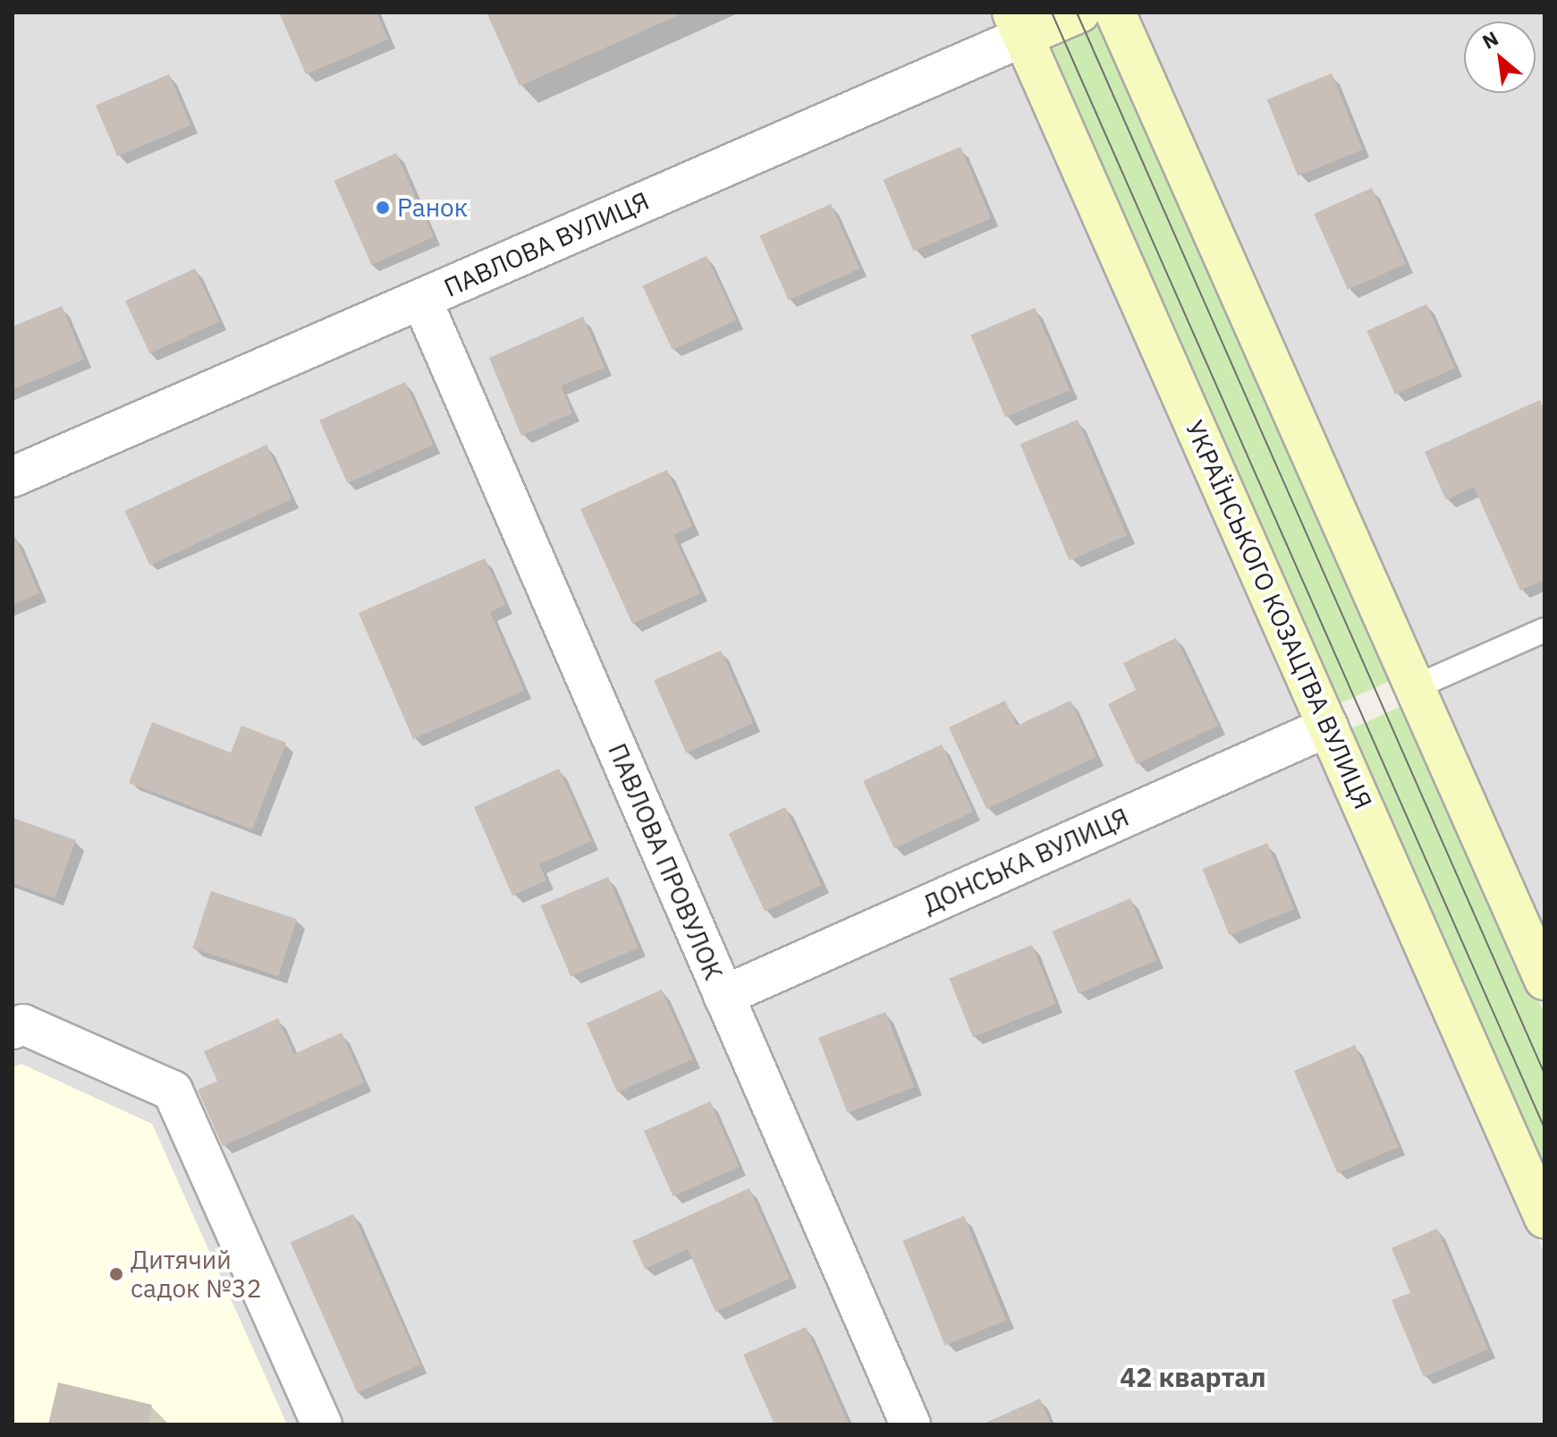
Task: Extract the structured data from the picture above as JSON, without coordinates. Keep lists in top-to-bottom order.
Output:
{
  "streets": {
    "street": [
      "ПАВЛОВА ВУЛИЦЯ",
      "УКРАЇНСЬКОГО КОЗАЦТВА ВУЛИЦЯ",
      "ДОНСЬКА ВУЛИЦЯ",
      "ПАВЛОВА ПРОВУЛОК"
    ]
  },
  "crossings": [
    ["ПАВЛОВА ВУЛИЦЯ", "УКРАЇНСЬКОГО КОЗАЦТВА ВУЛИЦЯ"],
    ["ПАВЛОВА ВУЛИЦЯ", "ПАВЛОВА ПРОВУЛОК"],
    ["УКРАЇНСЬКОГО КОЗАЦТВА ВУЛИЦЯ", "ДОНСЬКА ВУЛИЦЯ"],
    ["ДОНСЬКА ВУЛИЦЯ", "ПАВЛОВА ПРОВУЛОК"]
  ],
  "districts": ["42 квартал"],
  "places": ["Ранок", "Дитячий садок №32"],
  "north": "top left"
}
